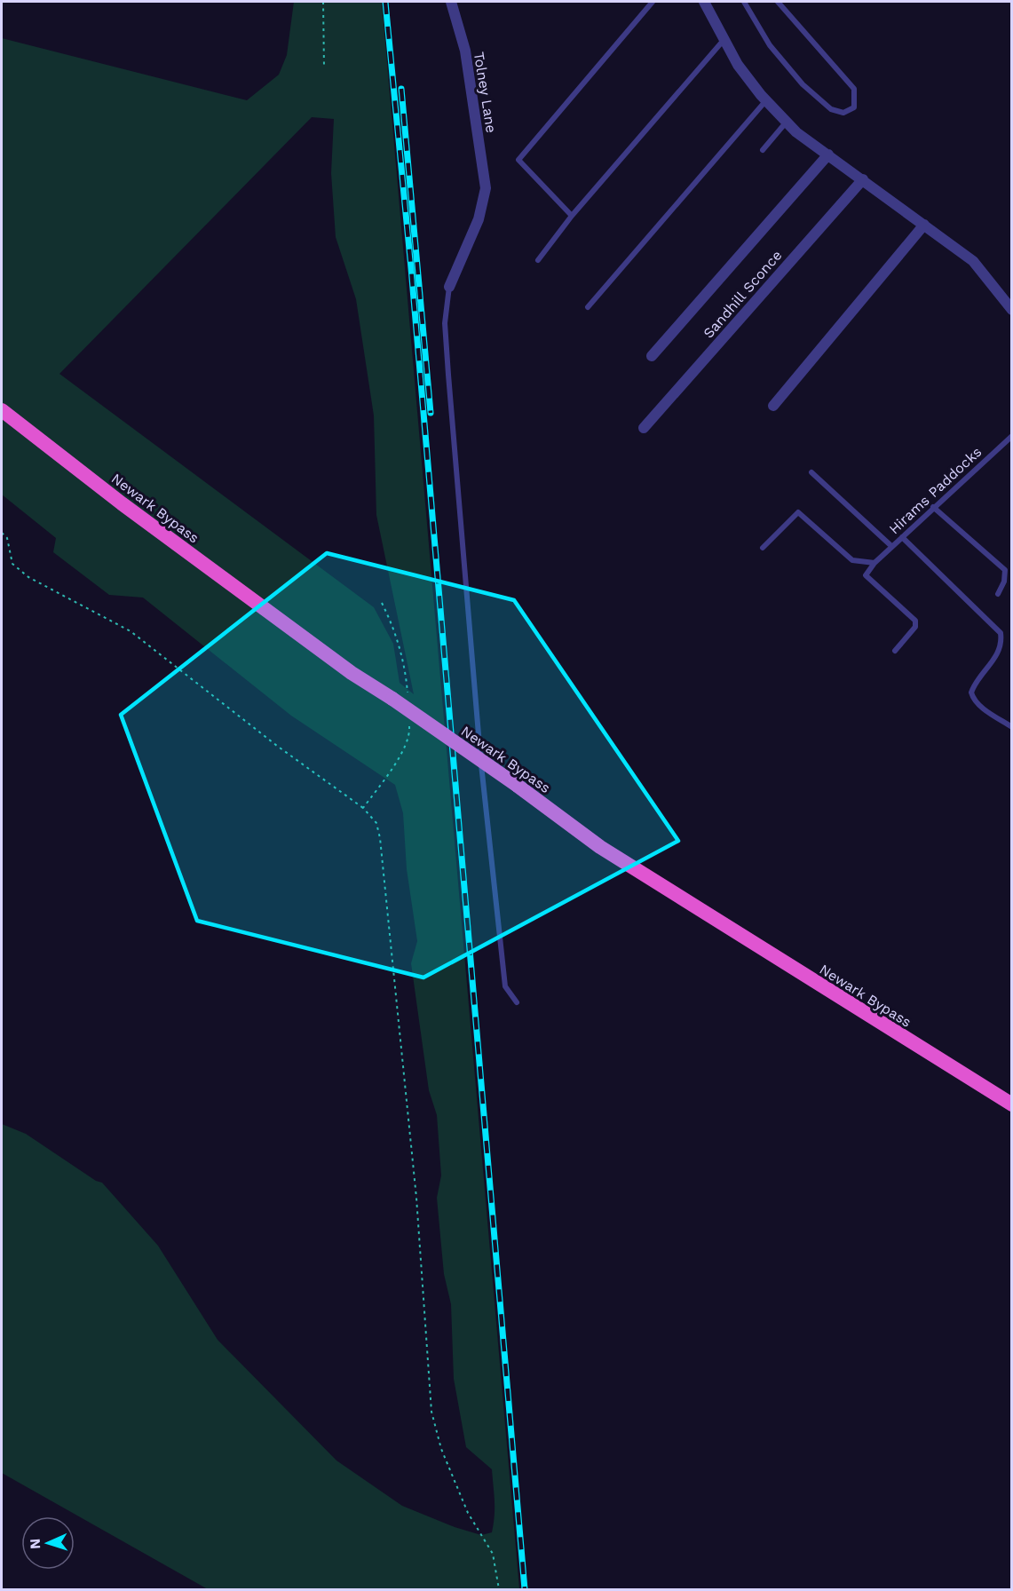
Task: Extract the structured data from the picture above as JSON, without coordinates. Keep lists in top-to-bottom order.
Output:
{
  "streets": {
    "highway": ["Newark Bypass"],
    "street": ["Tolney Lane", "Sandhill Sconce"],
    "lane": ["Hirams Paddocks"]
  },
  "north": "left"
}
